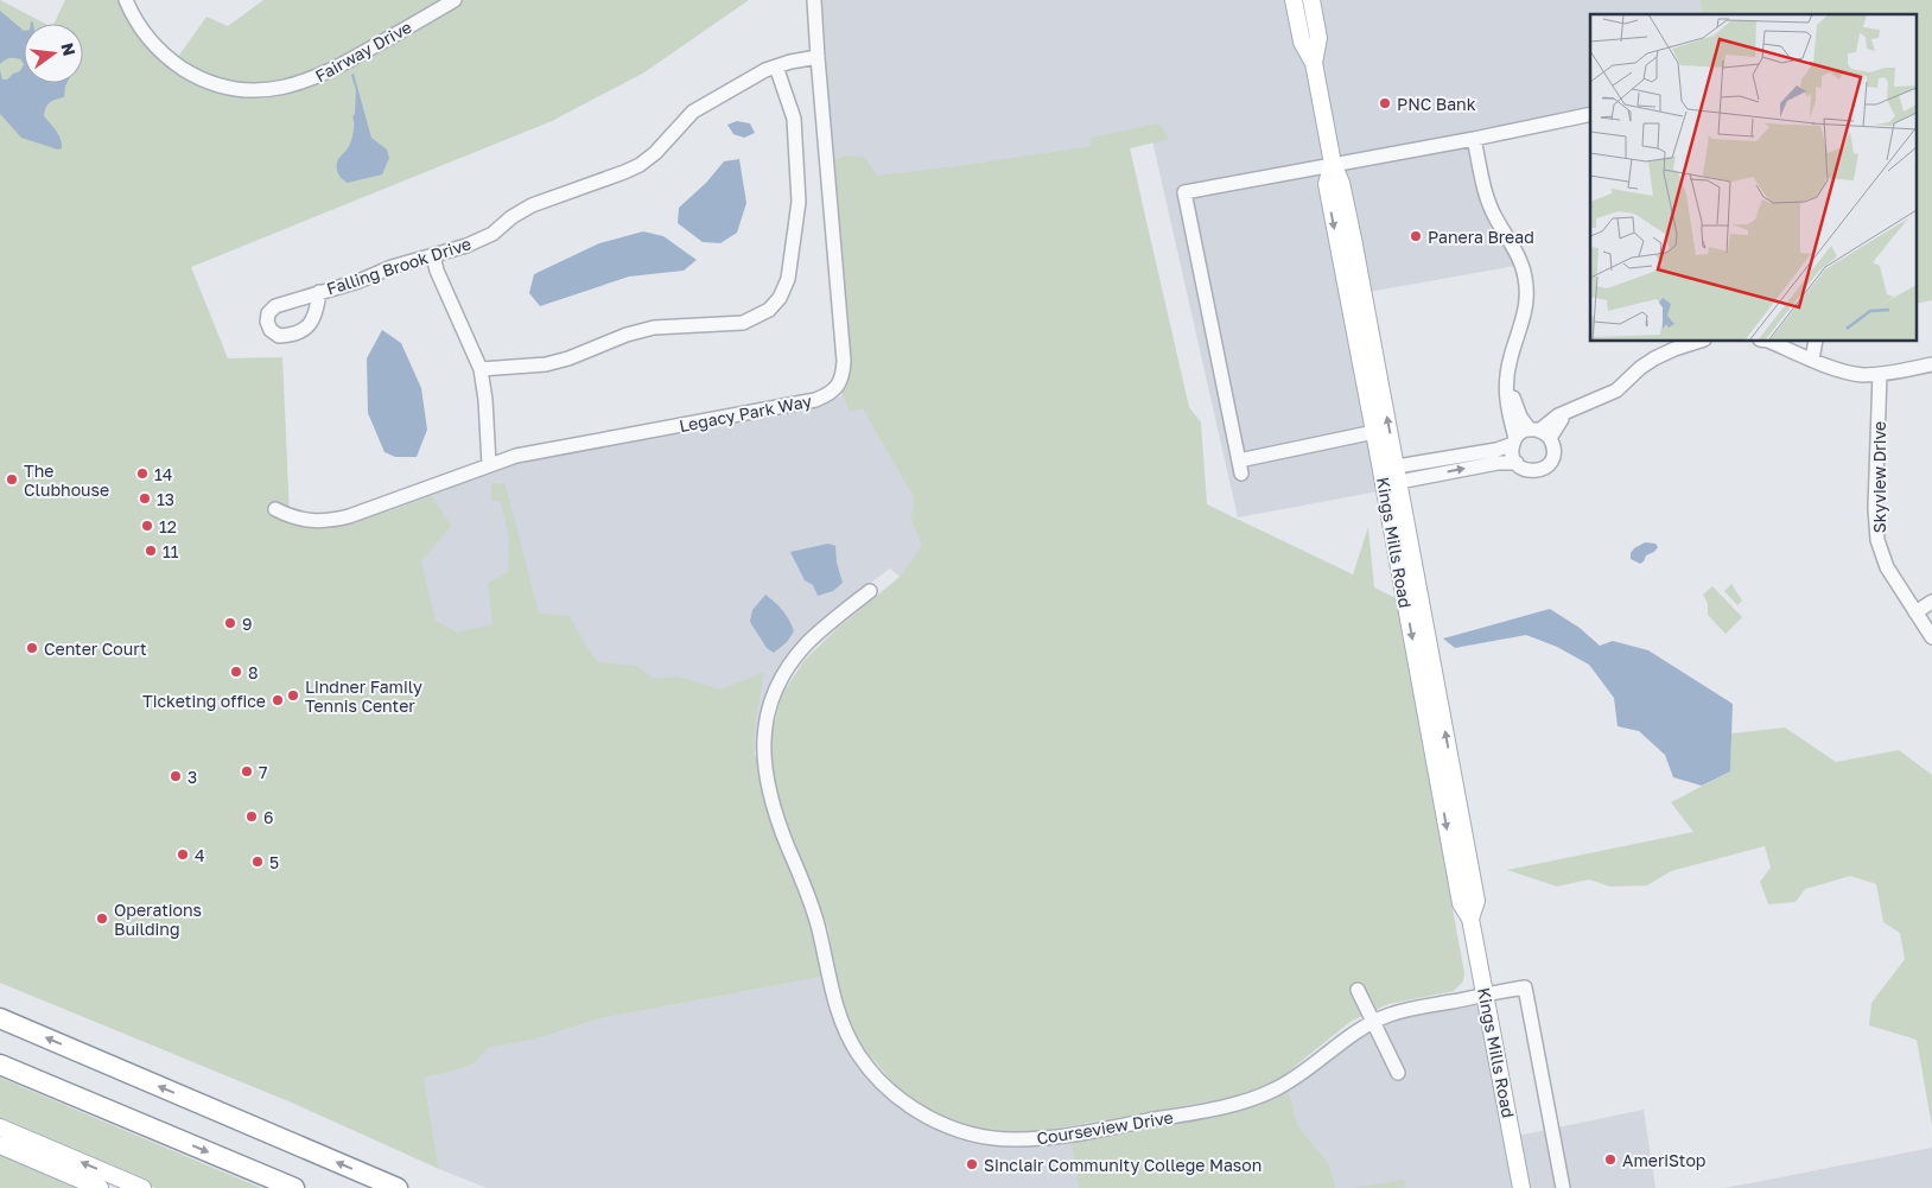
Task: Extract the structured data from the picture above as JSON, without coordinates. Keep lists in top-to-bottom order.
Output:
{
  "streets": {
    "main road": ["Kings Mills Road"],
    "street": [
      "Fairway Drive",
      "Falling Brook Drive",
      "Legacy Park Way",
      "Skyview Drive",
      "Courseview Drive"
    ]
  },
  "crossings": [
    ["Falling Brook Drive", "Legacy Park Way"],
    ["Kings Mills Road", "Courseview Drive"]
  ],
  "places": [
    "PNC Bank",
    "Panera Bread",
    "14",
    "The Clubhouse",
    "13",
    "12",
    "11",
    "9",
    "Center Court",
    "8",
    "Lindner Family Tennis Center",
    "Ticketing office",
    "7",
    "3",
    "6",
    "4",
    "5",
    "Operations Building",
    "AmeriStop",
    "Sinclair Community College Mason"
  ],
  "north": "right"
}
